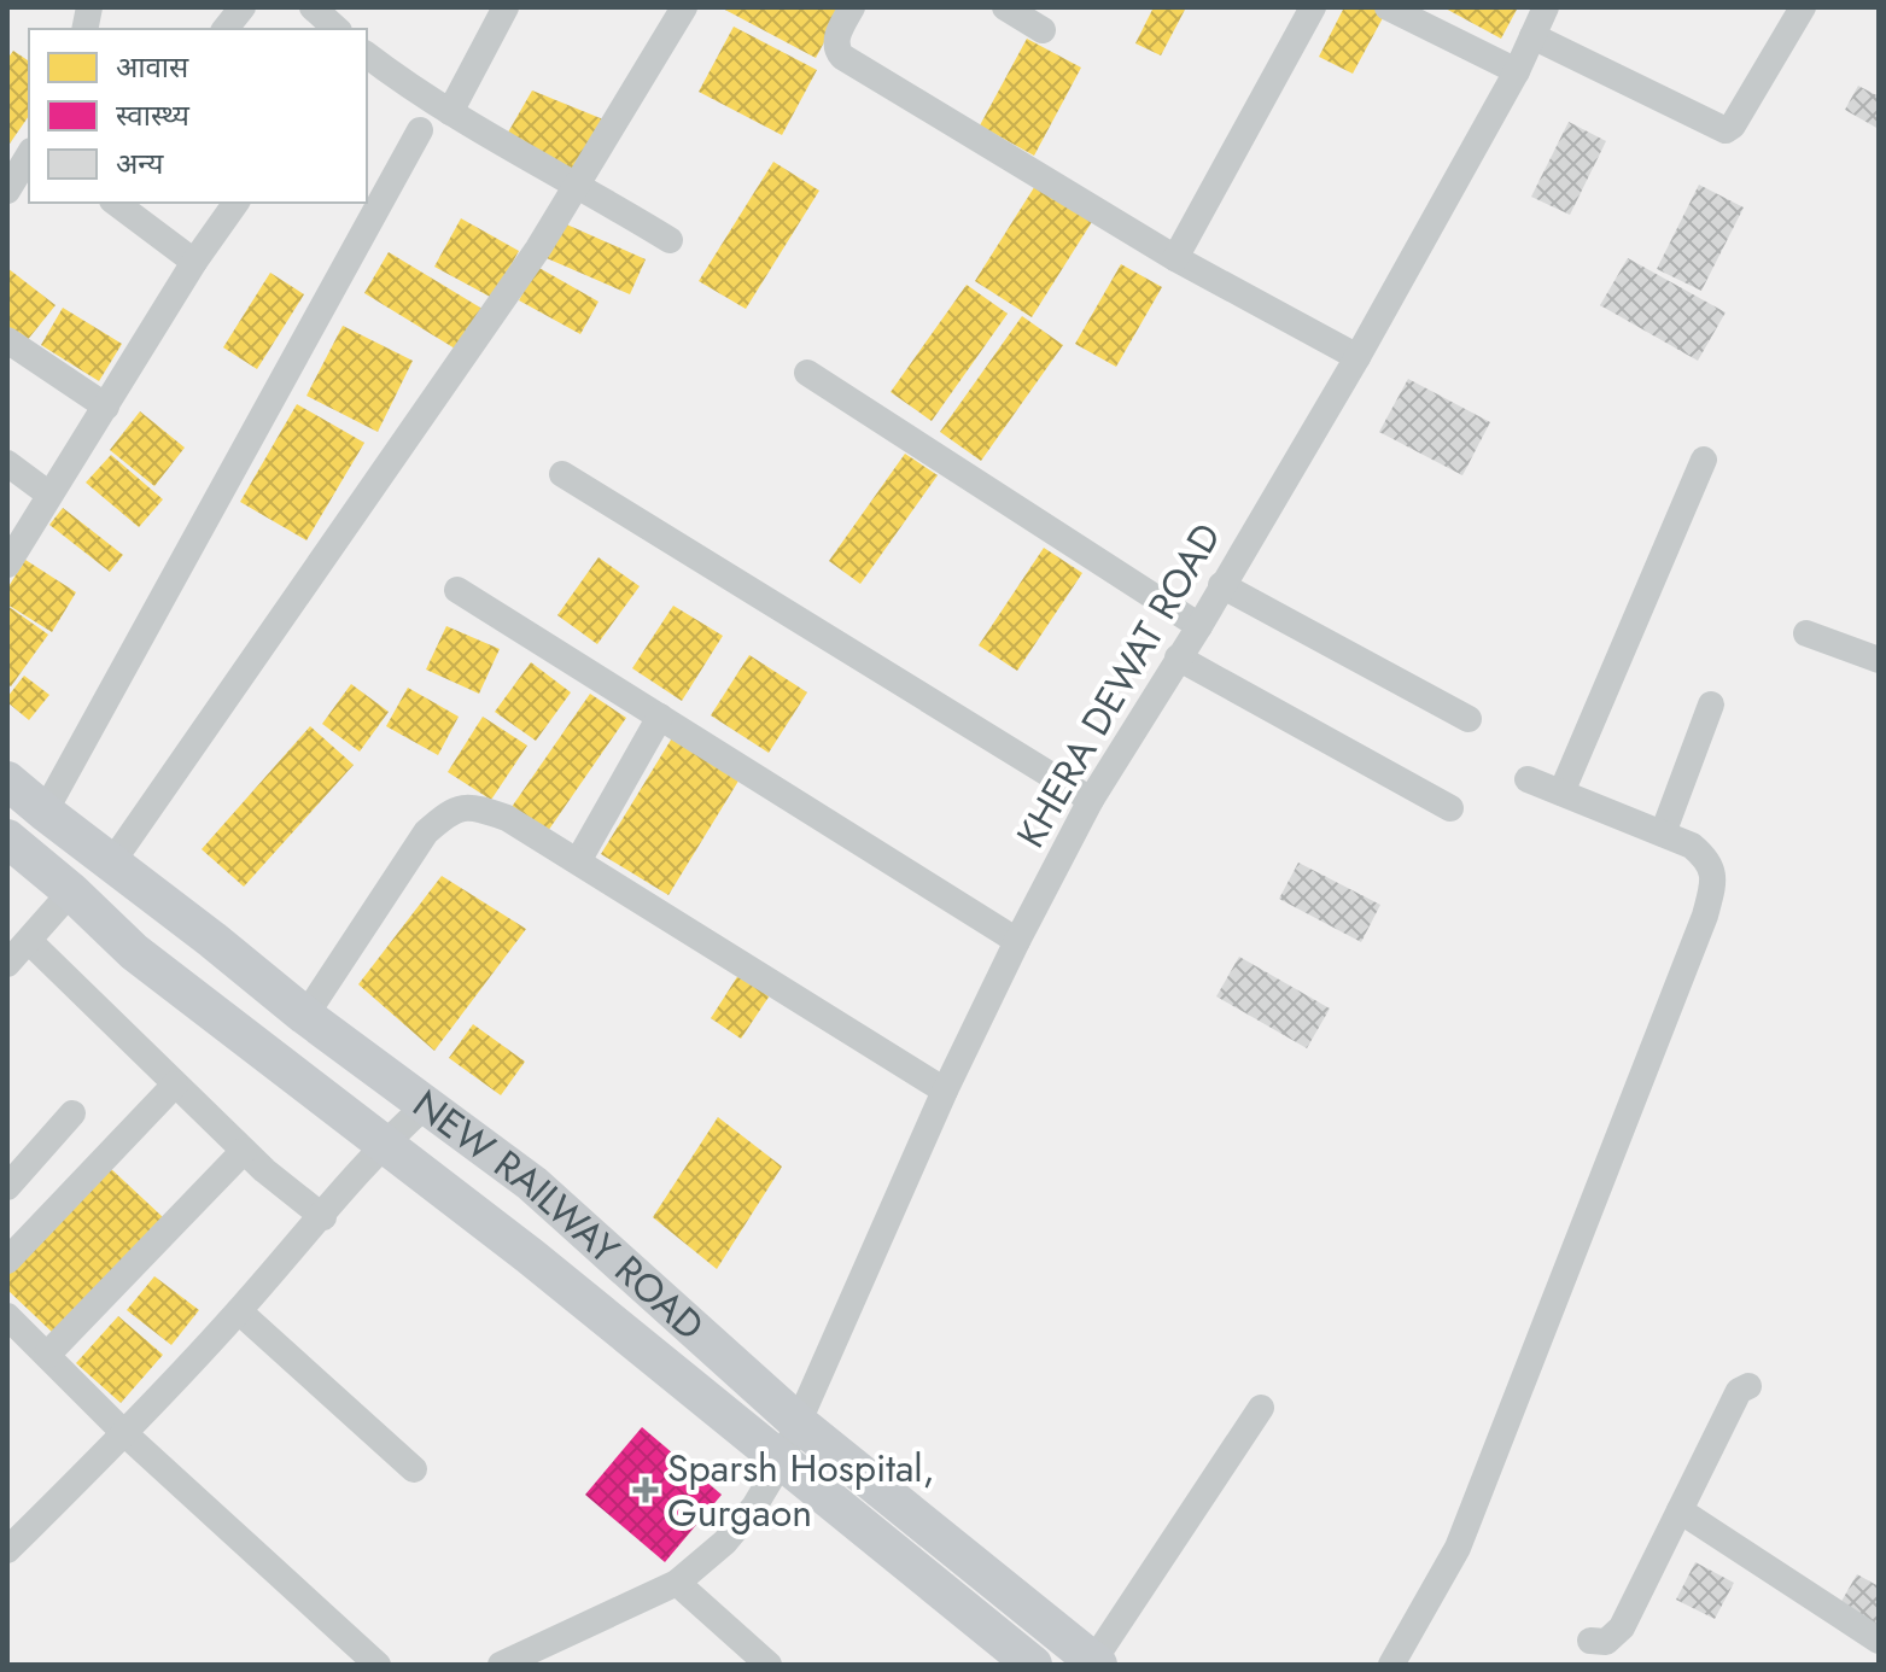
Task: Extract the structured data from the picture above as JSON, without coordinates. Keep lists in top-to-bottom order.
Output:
{
  "streets": {
    "main road": ["NEW RAILWAY ROAD"],
    "street": ["KHERA DEWAT ROAD"]
  },
  "crossings": [
    ["KHERA DEWAT ROAD", "NEW RAILWAY ROAD"]
  ],
  "places": {
    "health": ["Sparsh Hospital, Gurgaon"]
  },
  "legend": ["आवास", "स्वास्थ्य", "अन्य"]
}
